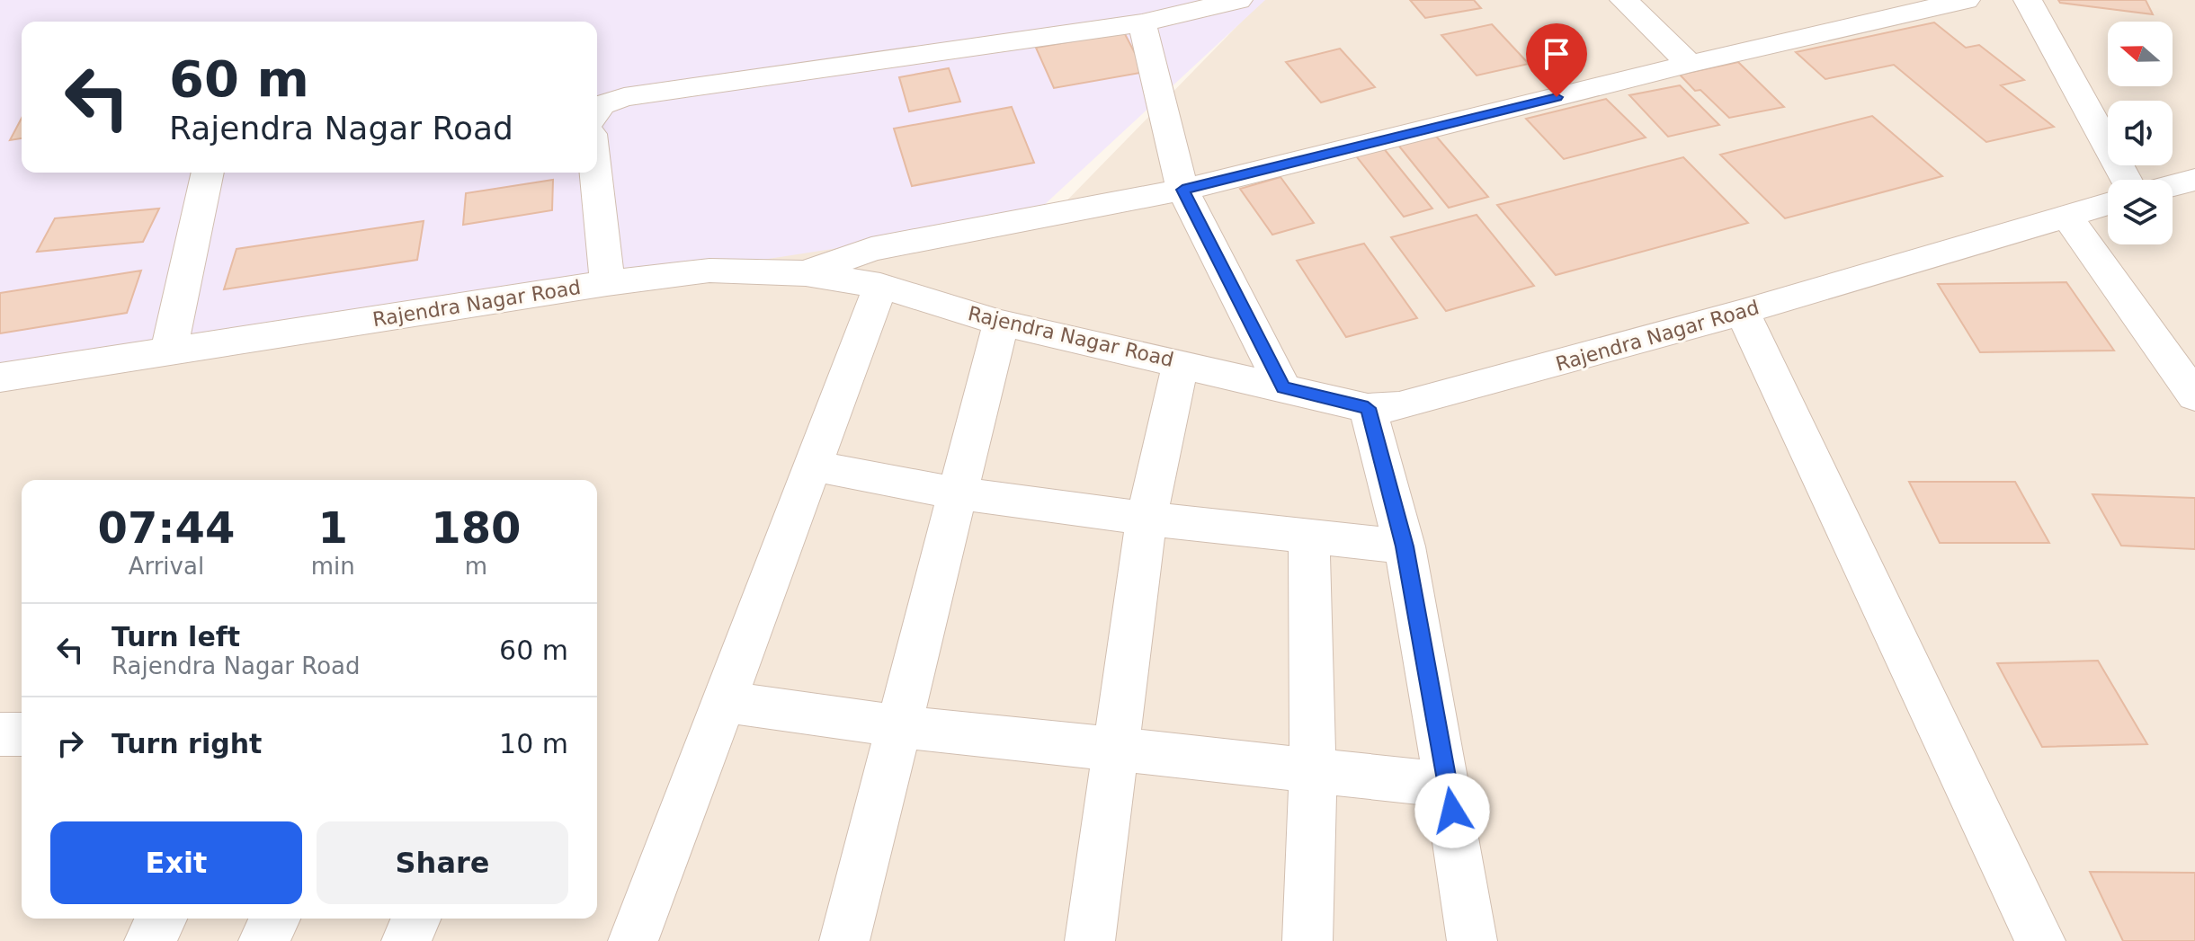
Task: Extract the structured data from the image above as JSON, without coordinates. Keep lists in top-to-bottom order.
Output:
{
  "streets": {
    "street": ["Rajendra Nagar Road"]
  },
  "north": "left",
  "page": {
    "turn": ["60 m", "Rajendra Nagar Road"],
    "eta": [
      "07:44",
      "Arrival",
      "1",
      "min",
      "180",
      "m"
    ],
    "list": [
      {
        "name": "Turn left",
        "note": "Rajendra Nagar Road",
        "value": "60 m"
      },
      {
        "name": "Turn right",
        "value": "10 m"
      }
    ],
    "buttons": ["Exit", "Share"]
  }
}
